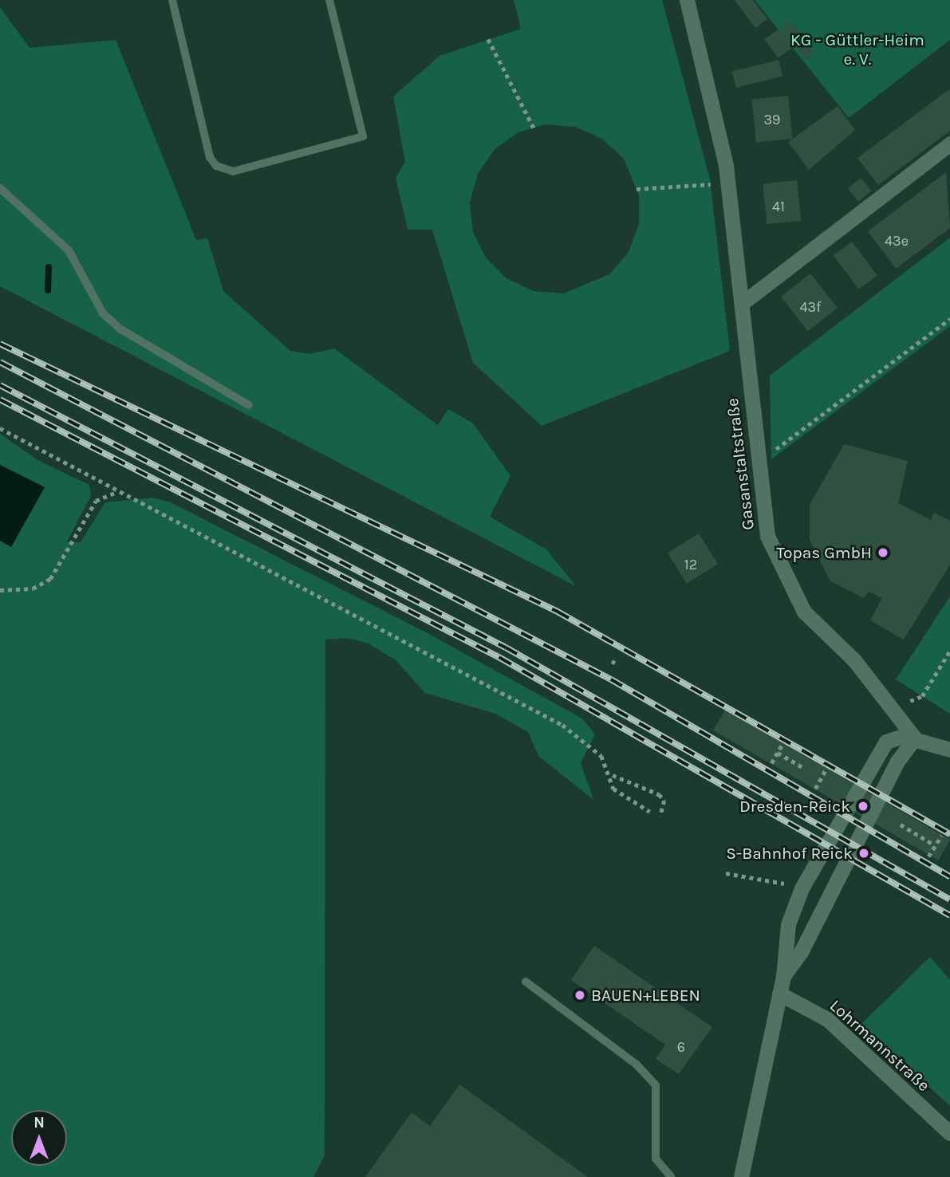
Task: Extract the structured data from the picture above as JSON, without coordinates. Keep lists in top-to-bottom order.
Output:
{
  "streets": {
    "street": ["Gasanstaltstraße", "Lohrmannstraße"]
  },
  "parks": ["KG - Güttler-Heim e. V."],
  "places": [
    "Topas GmbH",
    "Dresden-Reick",
    "S-Bahnhof Reick",
    "BAUEN+LEBEN"
  ],
  "house_numbers": [
    "39",
    "41",
    "43e",
    "43f",
    "12",
    "6"
  ],
  "north": "top"
}
